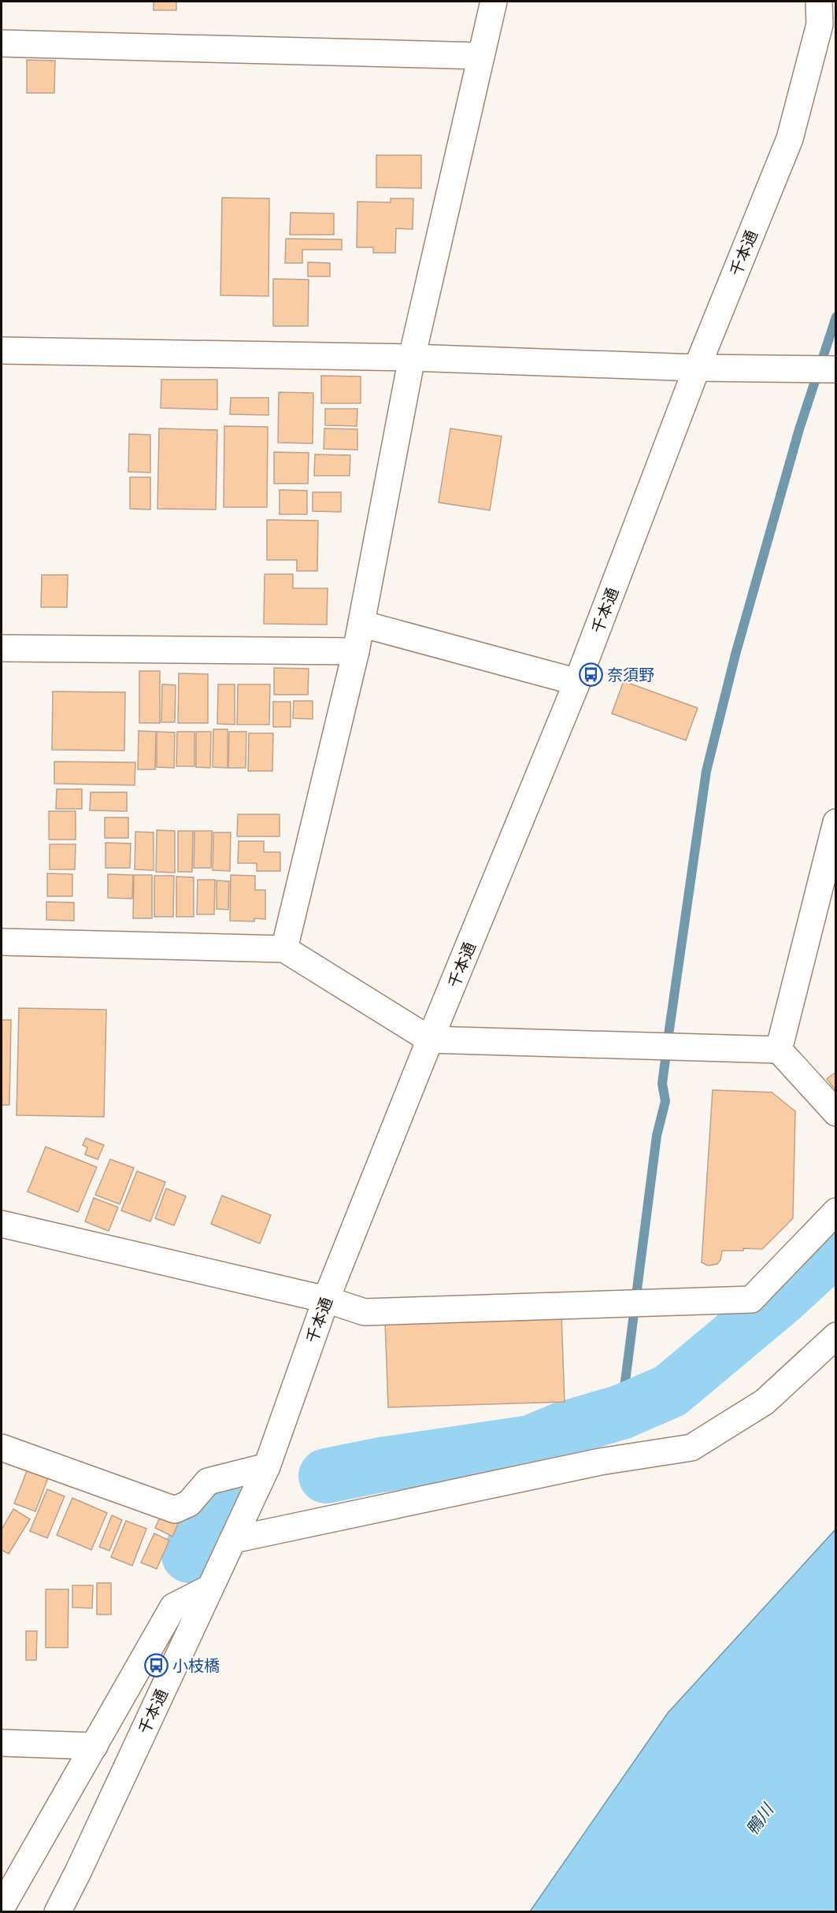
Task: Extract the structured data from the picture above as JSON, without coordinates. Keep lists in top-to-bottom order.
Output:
{
  "streets": {
    "street": ["千本通"]
  },
  "water": ["鴨川"],
  "places": {
    "bus stop": ["奈須野", "小枝橋"]
  }
}
